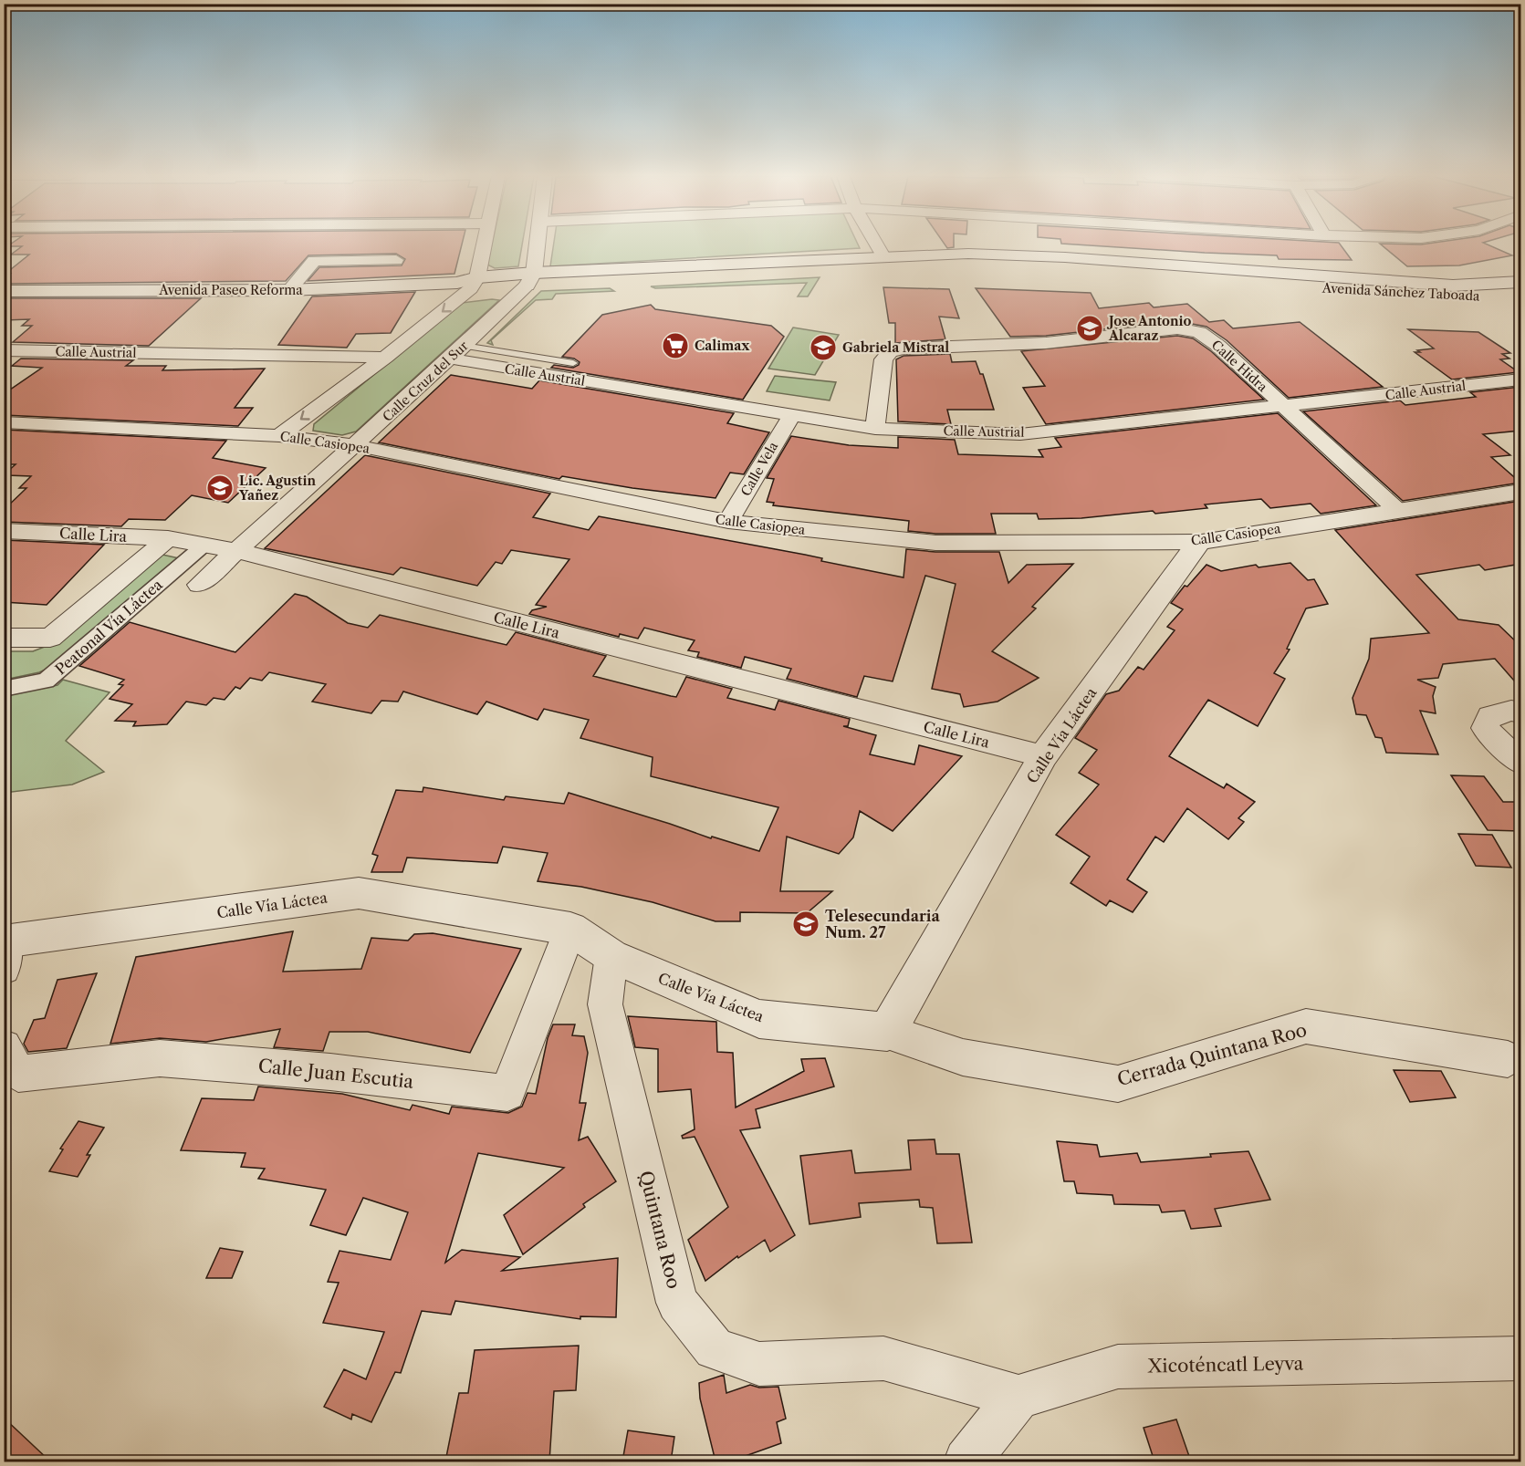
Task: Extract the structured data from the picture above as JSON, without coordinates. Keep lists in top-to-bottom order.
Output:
{
  "streets": {
    "main road": [
      "Avenida Paseo Reforma",
      "Avenida Sánchez Taboada",
      "Calle Casiopea",
      "Calle Vía Láctea"
    ],
    "street": [
      "Calle Austrial",
      "Calle Hidra",
      "Calle Cruz del Sur",
      "Calle Vela",
      "Calle Lira",
      "Peatonal Vía Láctea",
      "Cerrada Quintana Roo",
      "Calle Juan Escutia",
      "Quintana Roo",
      "Xicoténcatl Leyva"
    ]
  },
  "crossings": [
    ["Avenida Paseo Reforma", "Avenida Sánchez Taboada"],
    ["Avenida Paseo Reforma", "Calle Cruz del Sur"],
    ["Avenida Sánchez Taboada", "Calle Cruz del Sur"],
    ["Calle Austrial", "Calle Hidra"],
    ["Calle Austrial", "Calle Cruz del Sur"],
    ["Calle Austrial", "Calle Vela"],
    ["Calle Hidra", "Calle Casiopea"],
    ["Calle Cruz del Sur", "Calle Casiopea"],
    ["Calle Cruz del Sur", "Calle Lira"],
    ["Calle Casiopea", "Calle Vela"],
    ["Calle Casiopea", "Calle Vía Láctea"],
    ["Calle Lira", "Peatonal Vía Láctea"],
    ["Calle Lira", "Calle Vía Láctea"],
    ["Calle Vía Láctea", "Cerrada Quintana Roo"],
    ["Calle Vía Láctea", "Calle Juan Escutia"],
    ["Calle Vía Láctea", "Quintana Roo"],
    ["Quintana Roo", "Xicoténcatl Leyva"]
  ],
  "places": {
    "school or university": [
      "Jose Antonio Alcaraz",
      "Gabriela Mistral",
      "Lic. Agustin Yañez",
      "Telesecundaria Num. 27"
    ],
    "supermarket": ["Calimax"]
  }
}
